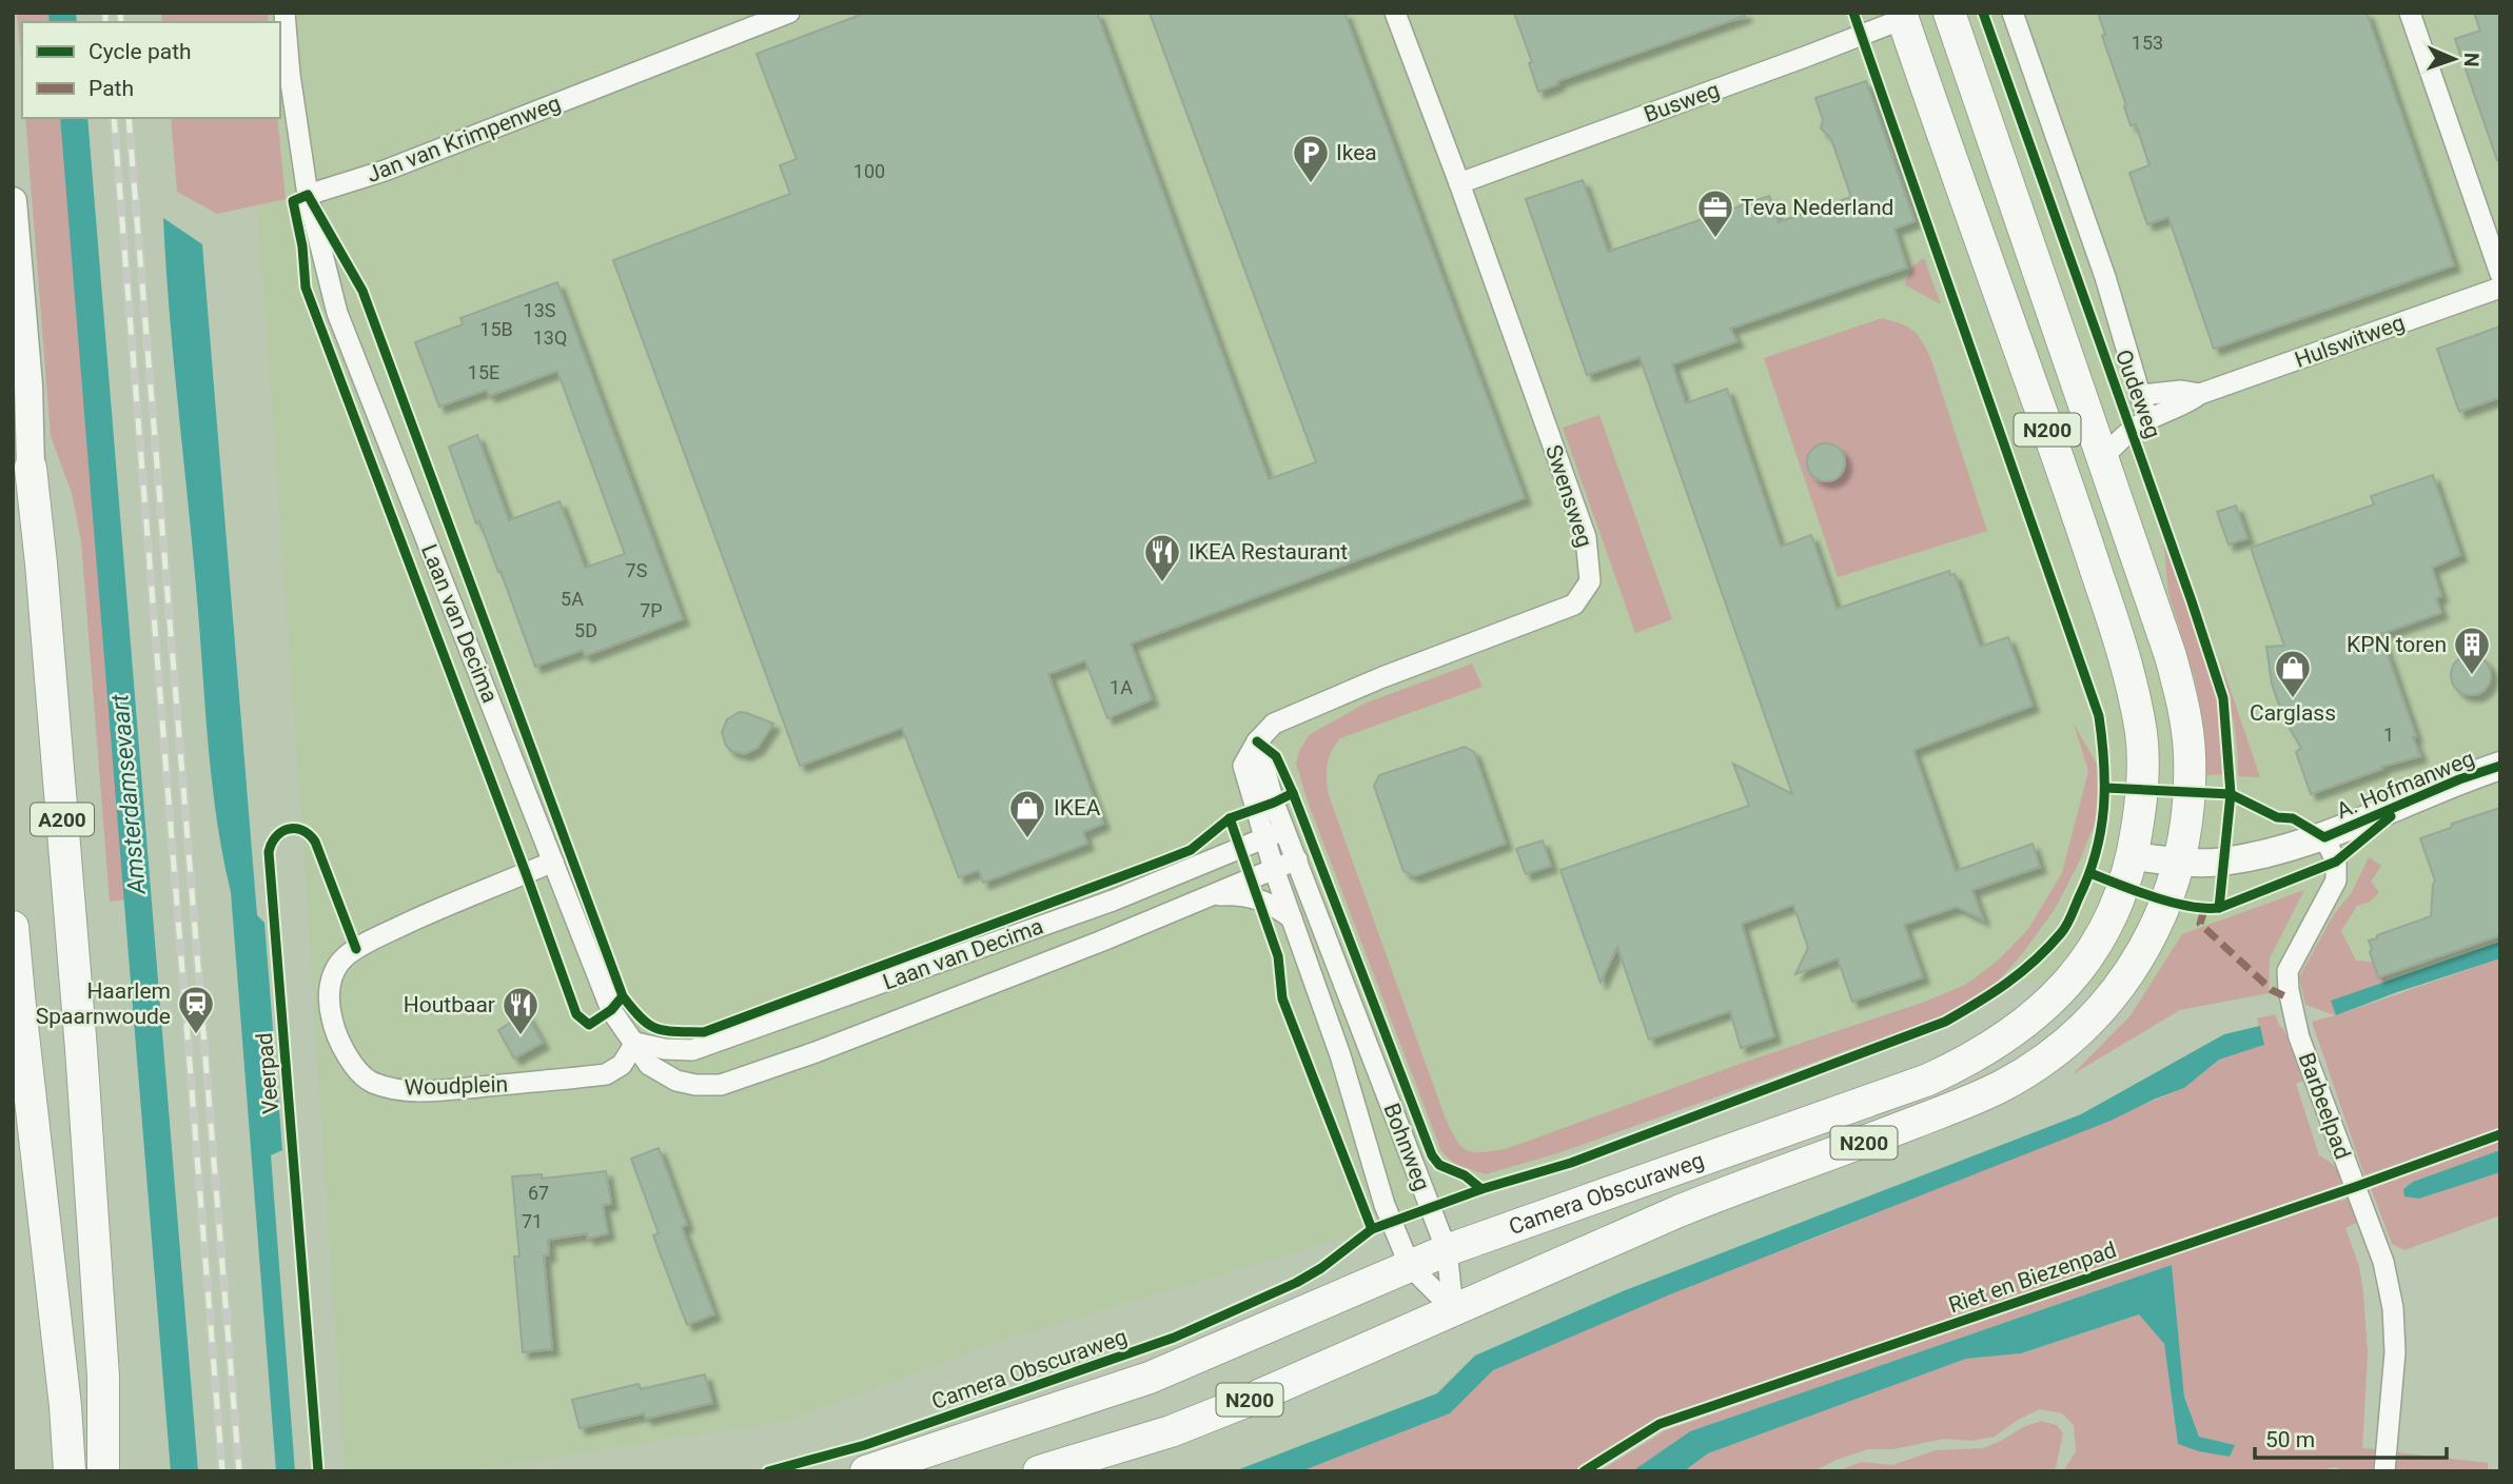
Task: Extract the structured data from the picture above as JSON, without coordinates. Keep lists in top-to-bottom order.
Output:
{
  "streets": {
    "main road": ["N200", "A200", "Camera Obscuraweg"],
    "street": [
      "Busweg",
      "Jan van Krimpenweg",
      "Hulswitweg",
      "Oudeweg",
      "Swensweg",
      "Laan van Decima",
      "A. Hofmanweg",
      "Woudplein",
      "Barbeelpad",
      "Bohnweg"
    ],
    "cycle path": ["Veerpad", "Riet en Biezenpad"]
  },
  "crossings": [
    ["Busweg", "N200"],
    ["Busweg", "Swensweg"],
    ["Jan van Krimpenweg", "Laan van Decima"],
    ["Hulswitweg", "Oudeweg"],
    ["Hulswitweg", "N200"],
    ["N200", "A. Hofmanweg"],
    ["N200", "Camera Obscuraweg"],
    ["Swensweg", "Bohnweg"],
    ["Laan van Decima", "Woudplein"],
    ["Laan van Decima", "Bohnweg"],
    ["A. Hofmanweg", "Barbeelpad"],
    ["A. Hofmanweg", "Camera Obscuraweg"],
    ["Bohnweg", "Camera Obscuraweg"]
  ],
  "water": ["Amsterdamsevaart"],
  "places": {
    "parking": ["Ikea"],
    "office": ["Teva Nederland"],
    "restaurant": ["IKEA Restaurant", "Houtbaar"],
    "building": ["KPN toren"],
    "shop": ["Carglass", "IKEA"],
    "station": ["Haarlem Spaarnwoude"]
  },
  "house_numbers": [
    "153",
    "100",
    "13S",
    "15B",
    "13Q",
    "15E",
    "7S",
    "5A",
    "7P",
    "5D",
    "1A",
    "1",
    "67",
    "71"
  ],
  "legend": ["Cycle path", "Path"],
  "scale_bar": "50 m",
  "north": "right"
}
